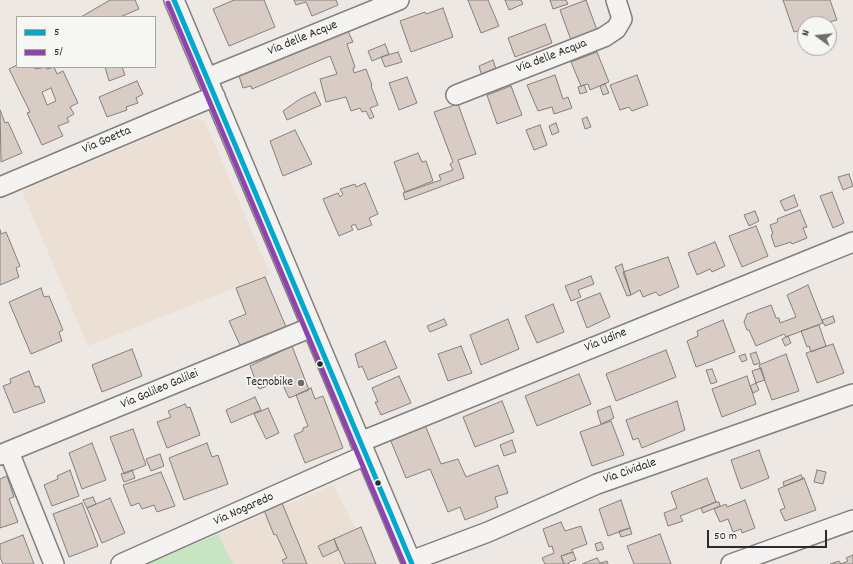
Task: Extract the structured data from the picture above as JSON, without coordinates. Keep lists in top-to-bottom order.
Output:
{
  "streets": {
    "street": [
      "Via delle Acque",
      "Via delle Acqua",
      "Via Goetta",
      "Via Udine",
      "Via Galileo Galilei",
      "Via Cividale",
      "Via Nogaredo"
    ]
  },
  "crossings": [
    ["Via Udine", "Via Nogaredo"]
  ],
  "places": ["Tecnobike"],
  "lines": ["transit line 5", "transit line 5/"],
  "legend": ["5", "5/"],
  "scale_bar": "50 m",
  "north": "left"
}
